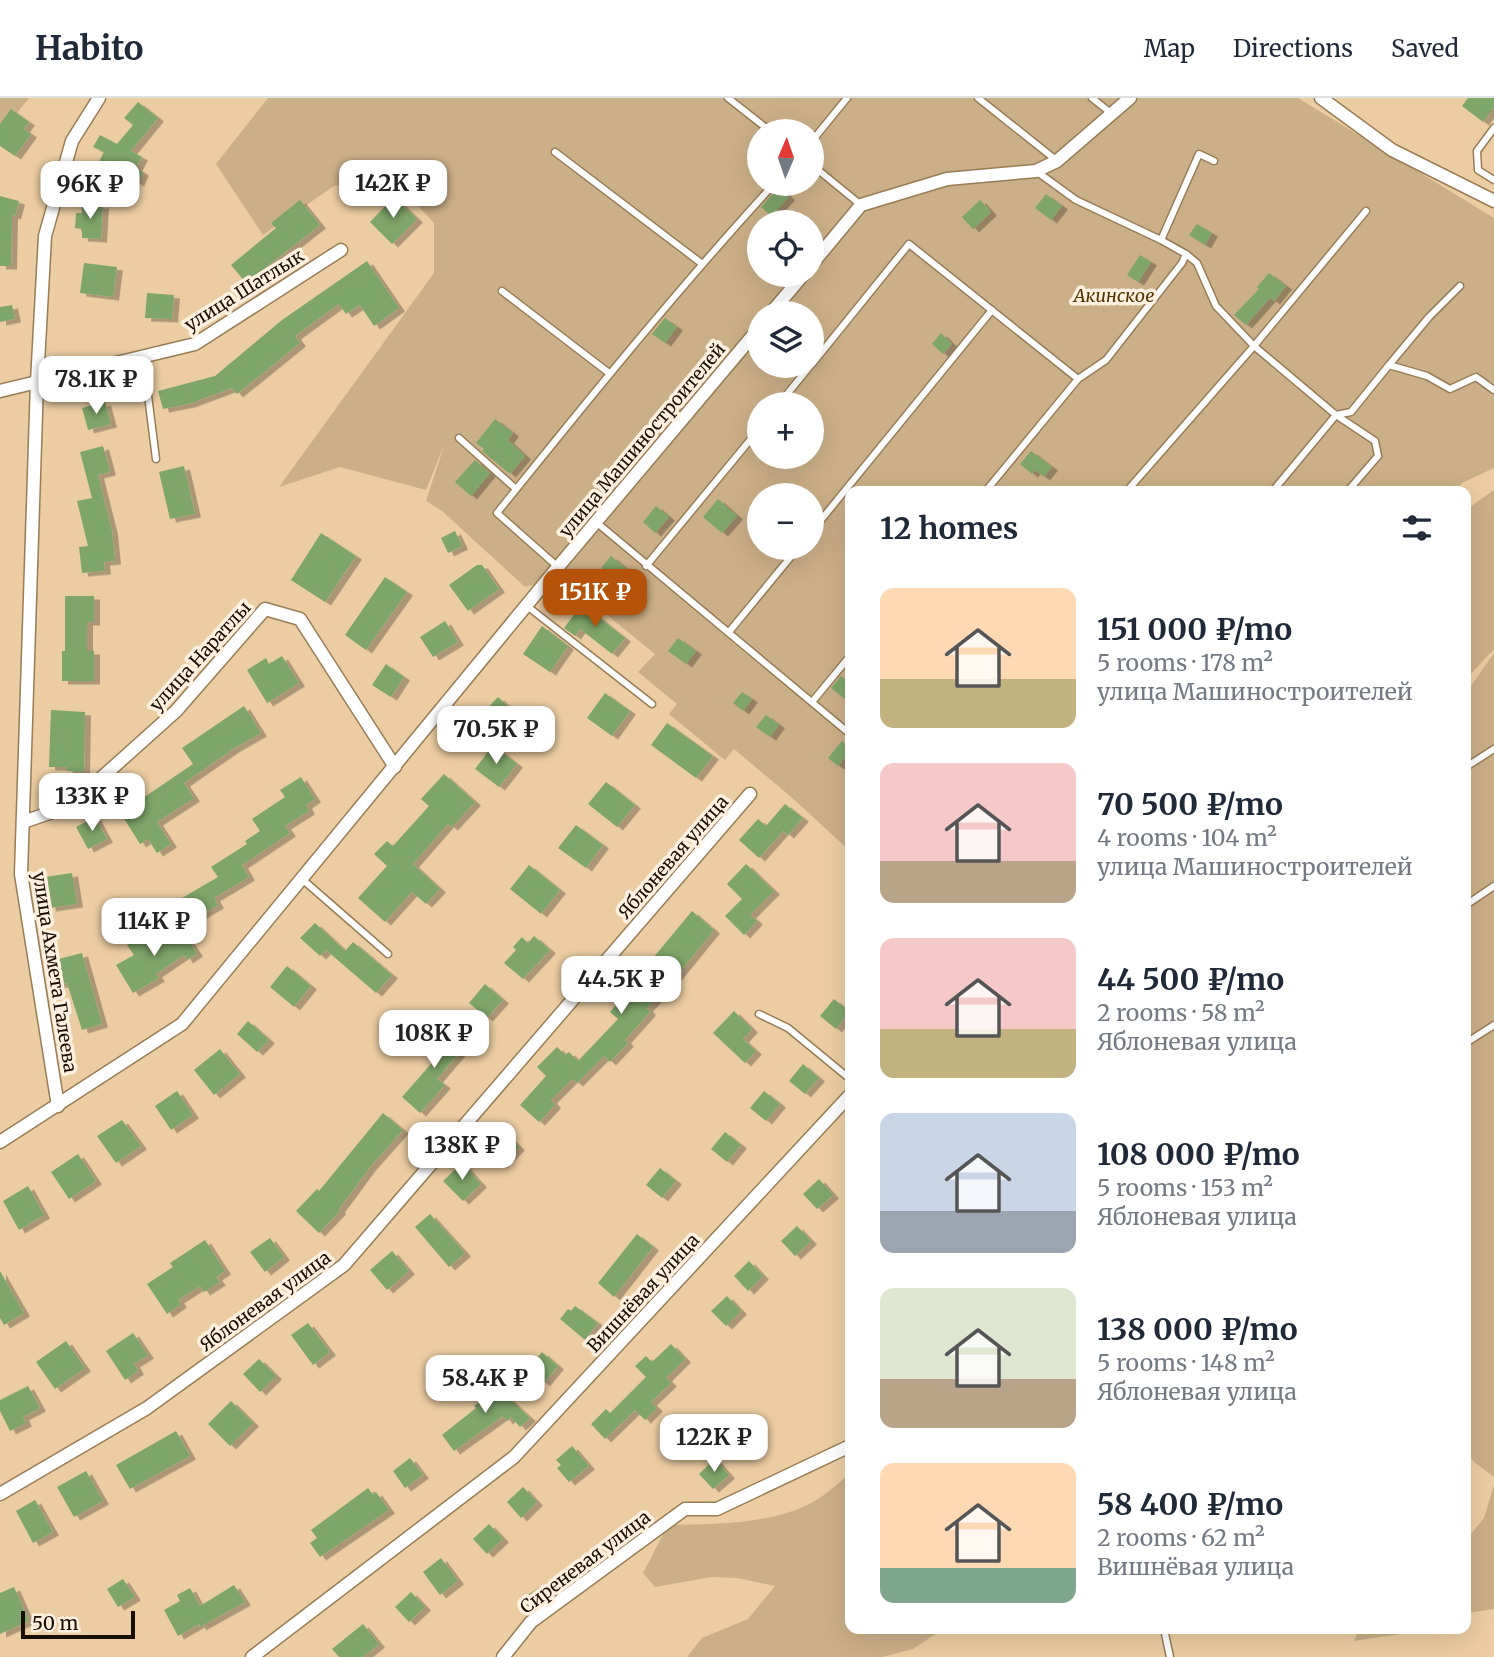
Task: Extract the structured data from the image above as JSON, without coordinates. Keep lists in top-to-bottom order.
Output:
{
  "streets": {
    "street": [
      "улица Шатлык",
      "улица Машиностроителей",
      "улица Наратлы",
      "Яблоневая улица",
      "улица Ахмета Галеева",
      "Вишнёвая улица",
      "Сиреневая улица"
    ]
  },
  "crossings": [
    ["улица Шатлык", "улица Ахмета Галеева"],
    ["улица Машиностроителей", "улица Наратлы"],
    ["улица Машиностроителей", "улица Ахмета Галеева"],
    ["улица Наратлы", "улица Ахмета Галеева"]
  ],
  "parks": ["Акинское"],
  "scale_bar": "50 m",
  "north": "top",
  "page": {
    "header": "Habito",
    "nav": ["Map", "Directions", "Saved"],
    "map_buttons": ["+", "−"],
    "price": [
      "142K ₽",
      "96K ₽",
      "78.1K ₽",
      "151K ₽",
      "70.5K ₽",
      "133K ₽",
      "114K ₽",
      "44.5K ₽",
      "108K ₽",
      "138K ₽",
      "58.4K ₽",
      "122K ₽"
    ],
    "heading": "12 homes",
    "list": [
      {
        "name": "151 000 ₽/mo",
        "note": "5 rooms · 178 m² · улица Машиностроителей"
      },
      {
        "name": "70 500 ₽/mo",
        "note": "4 rooms · 104 m² · улица Машиностроителей"
      },
      {
        "name": "44 500 ₽/mo",
        "note": "2 rooms · 58 m² · Яблоневая улица"
      },
      {
        "name": "108 000 ₽/mo",
        "note": "5 rooms · 153 m² · Яблоневая улица"
      },
      {
        "name": "138 000 ₽/mo",
        "note": "5 rooms · 148 m² · Яблоневая улица"
      },
      {
        "name": "58 400 ₽/mo",
        "note": "2 rooms · 62 m² · Вишнёвая улица"
      }
    ],
    "scale": "50 m"
  }
}
